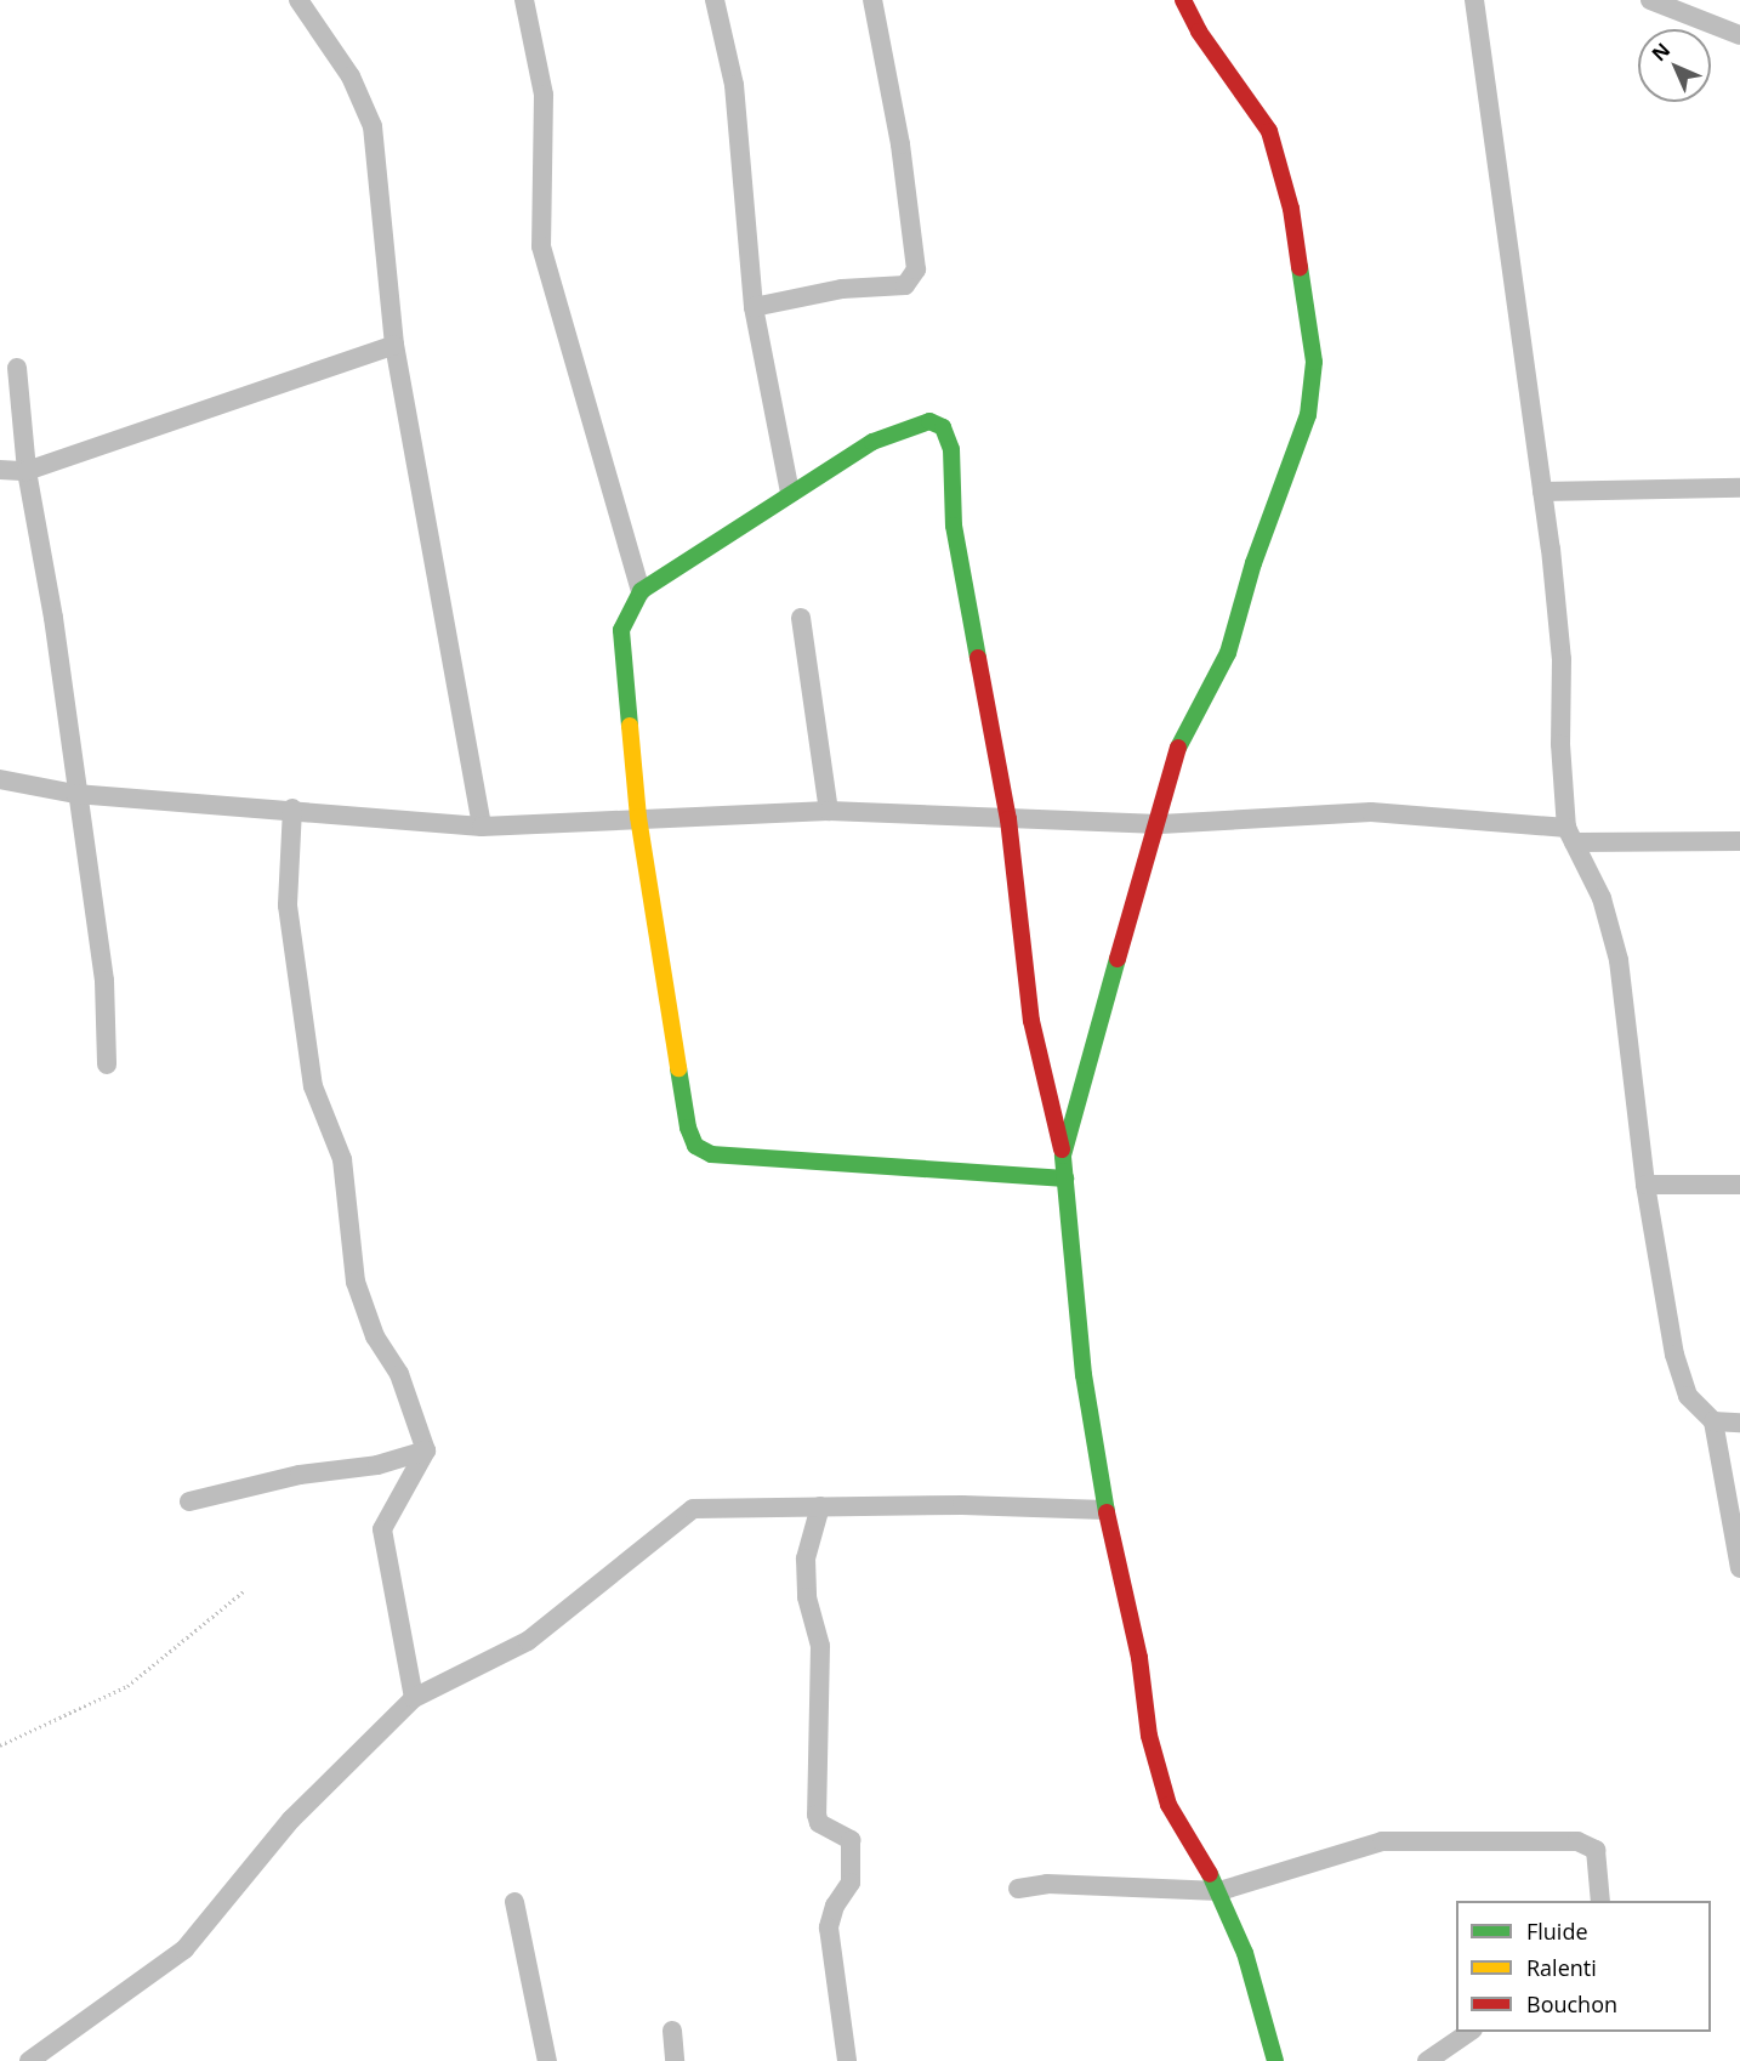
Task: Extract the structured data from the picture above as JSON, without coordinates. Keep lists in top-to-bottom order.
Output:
{
  "legend": ["Fluide", "Ralenti", "Bouchon"],
  "north": "top left"
}
